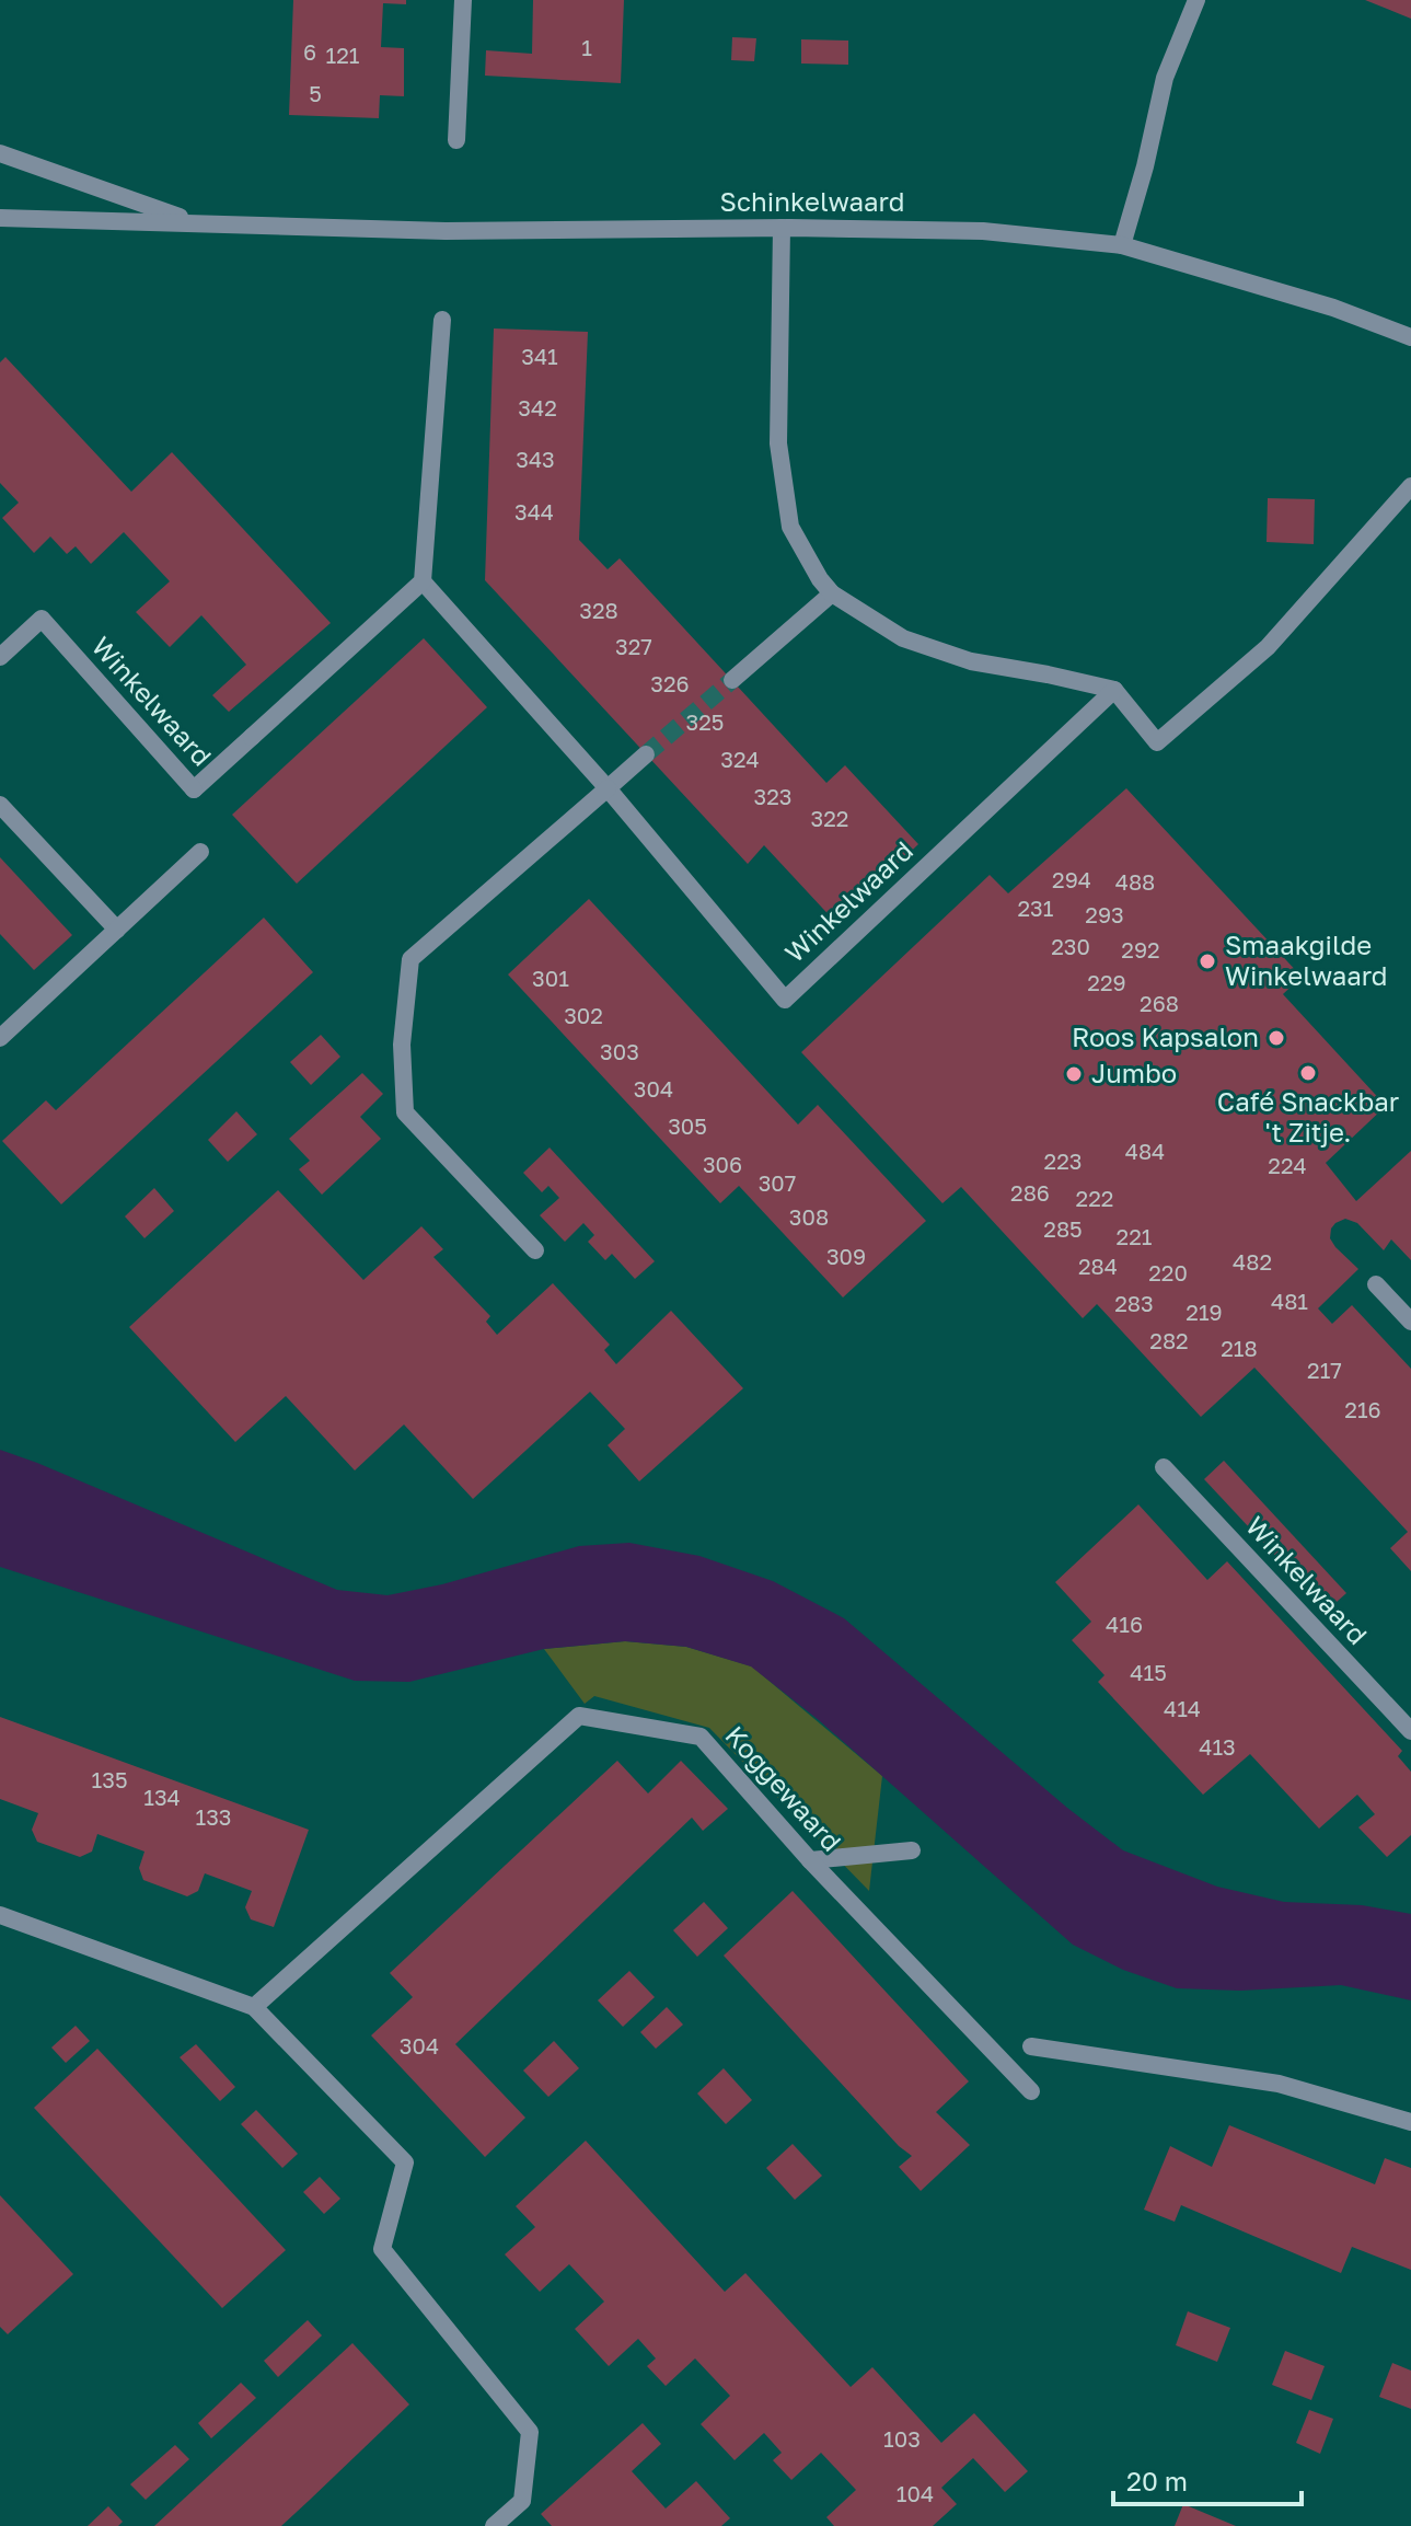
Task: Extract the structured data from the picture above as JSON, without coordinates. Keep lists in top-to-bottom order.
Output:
{
  "streets": {
    "street": ["Schinkelwaard", "Winkelwaard", "Koggewaard"]
  },
  "places": [
    "Smaakgilde Winkelwaard",
    "Roos Kapsalon",
    "Café Snackbar 't Zitje.",
    "Jumbo"
  ],
  "house_numbers": [
    "1",
    "6",
    "121",
    "5",
    "341",
    "342",
    "343",
    "344",
    "328",
    "327",
    "326",
    "325",
    "324",
    "323",
    "322",
    "294",
    "488",
    "231",
    "293",
    "230",
    "292",
    "301",
    "229",
    "268",
    "302",
    "303",
    "304",
    "305",
    "484",
    "223",
    "306",
    "224",
    "307",
    "286",
    "222",
    "308",
    "285",
    "221",
    "309",
    "482",
    "284",
    "220",
    "481",
    "283",
    "219",
    "282",
    "218",
    "217",
    "216",
    "416",
    "415",
    "414",
    "413",
    "135",
    "134",
    "133",
    "304",
    "103",
    "104"
  ],
  "scale_bar": "20 m"
}
